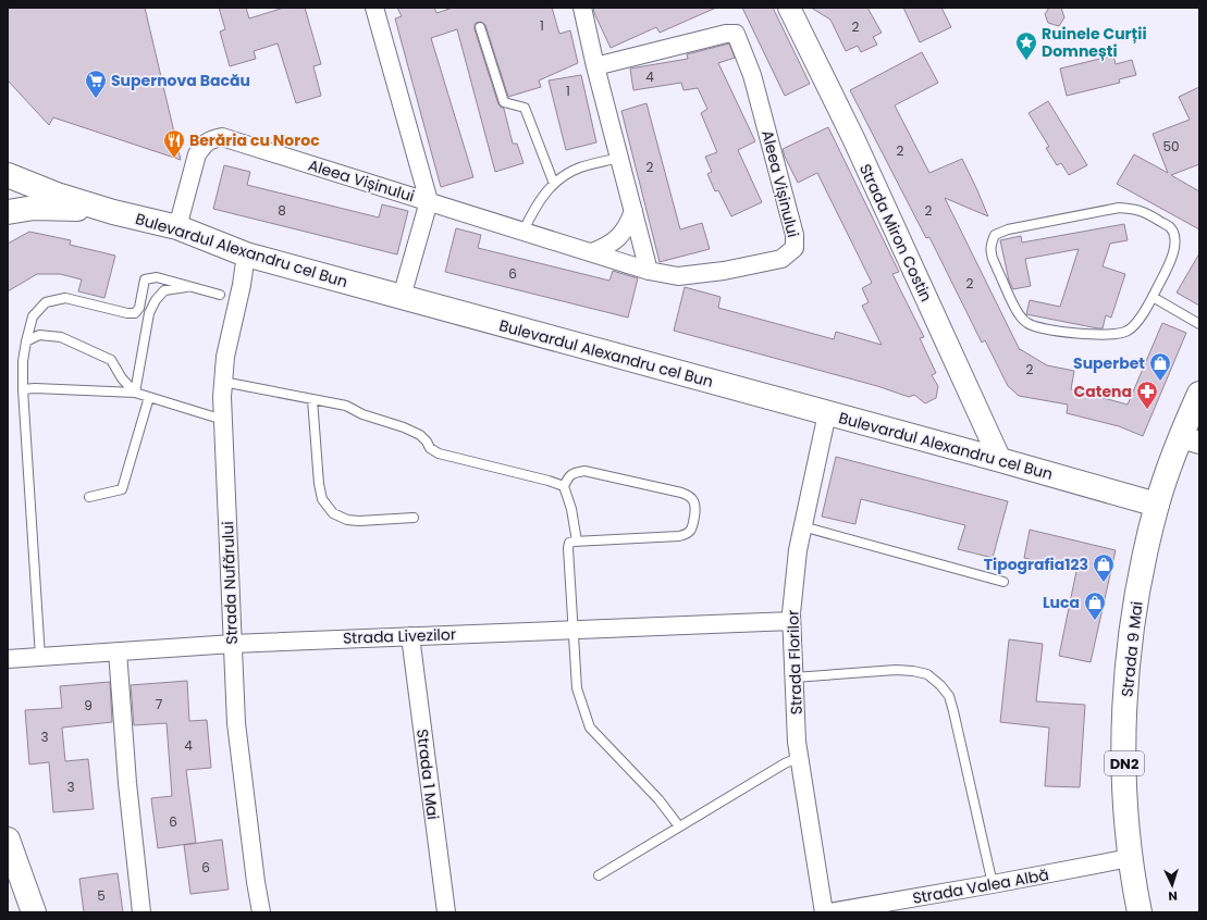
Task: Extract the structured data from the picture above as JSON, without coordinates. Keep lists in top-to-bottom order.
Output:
{
  "streets": {
    "main road": ["Bulevardul Alexandru cel Bun", "Strada 9 Mai", "DN2"],
    "street": [
      "Aleea Vișinului",
      "Strada Miron Costin",
      "Strada Nufărului",
      "Strada Livezilor",
      "Strada Florilor",
      "Strada 1 Mai",
      "Strada Valea Albă"
    ]
  },
  "crossings": [
    ["Aleea Vișinului", "Bulevardul Alexandru cel Bun"],
    ["Strada Miron Costin", "Bulevardul Alexandru cel Bun"],
    ["Bulevardul Alexandru cel Bun", "Strada Nufărului"],
    ["Bulevardul Alexandru cel Bun", "Strada 9 Mai"],
    ["Bulevardul Alexandru cel Bun", "Strada Florilor"],
    ["Strada Nufărului", "Strada Livezilor"],
    ["Strada Livezilor", "Strada Florilor"],
    ["Strada Livezilor", "Strada 1 Mai"],
    ["Strada 9 Mai", "Strada Valea Albă"]
  ],
  "places": {
    "place": ["Ruinele Curții Domnești"],
    "supermarket": ["Supernova Bacău"],
    "restaurant": ["Berăria cu Noroc"],
    "shop": ["Superbet", "Tipografia123", "Luca"],
    "pharmacy": ["Catena"]
  },
  "house_numbers": [
    "1",
    "2",
    "4",
    "1",
    "50",
    "2",
    "2",
    "8",
    "2",
    "6",
    "2",
    "2",
    "7",
    "9",
    "3",
    "4",
    "3",
    "6",
    "6",
    "5"
  ],
  "north": "bottom"
}
